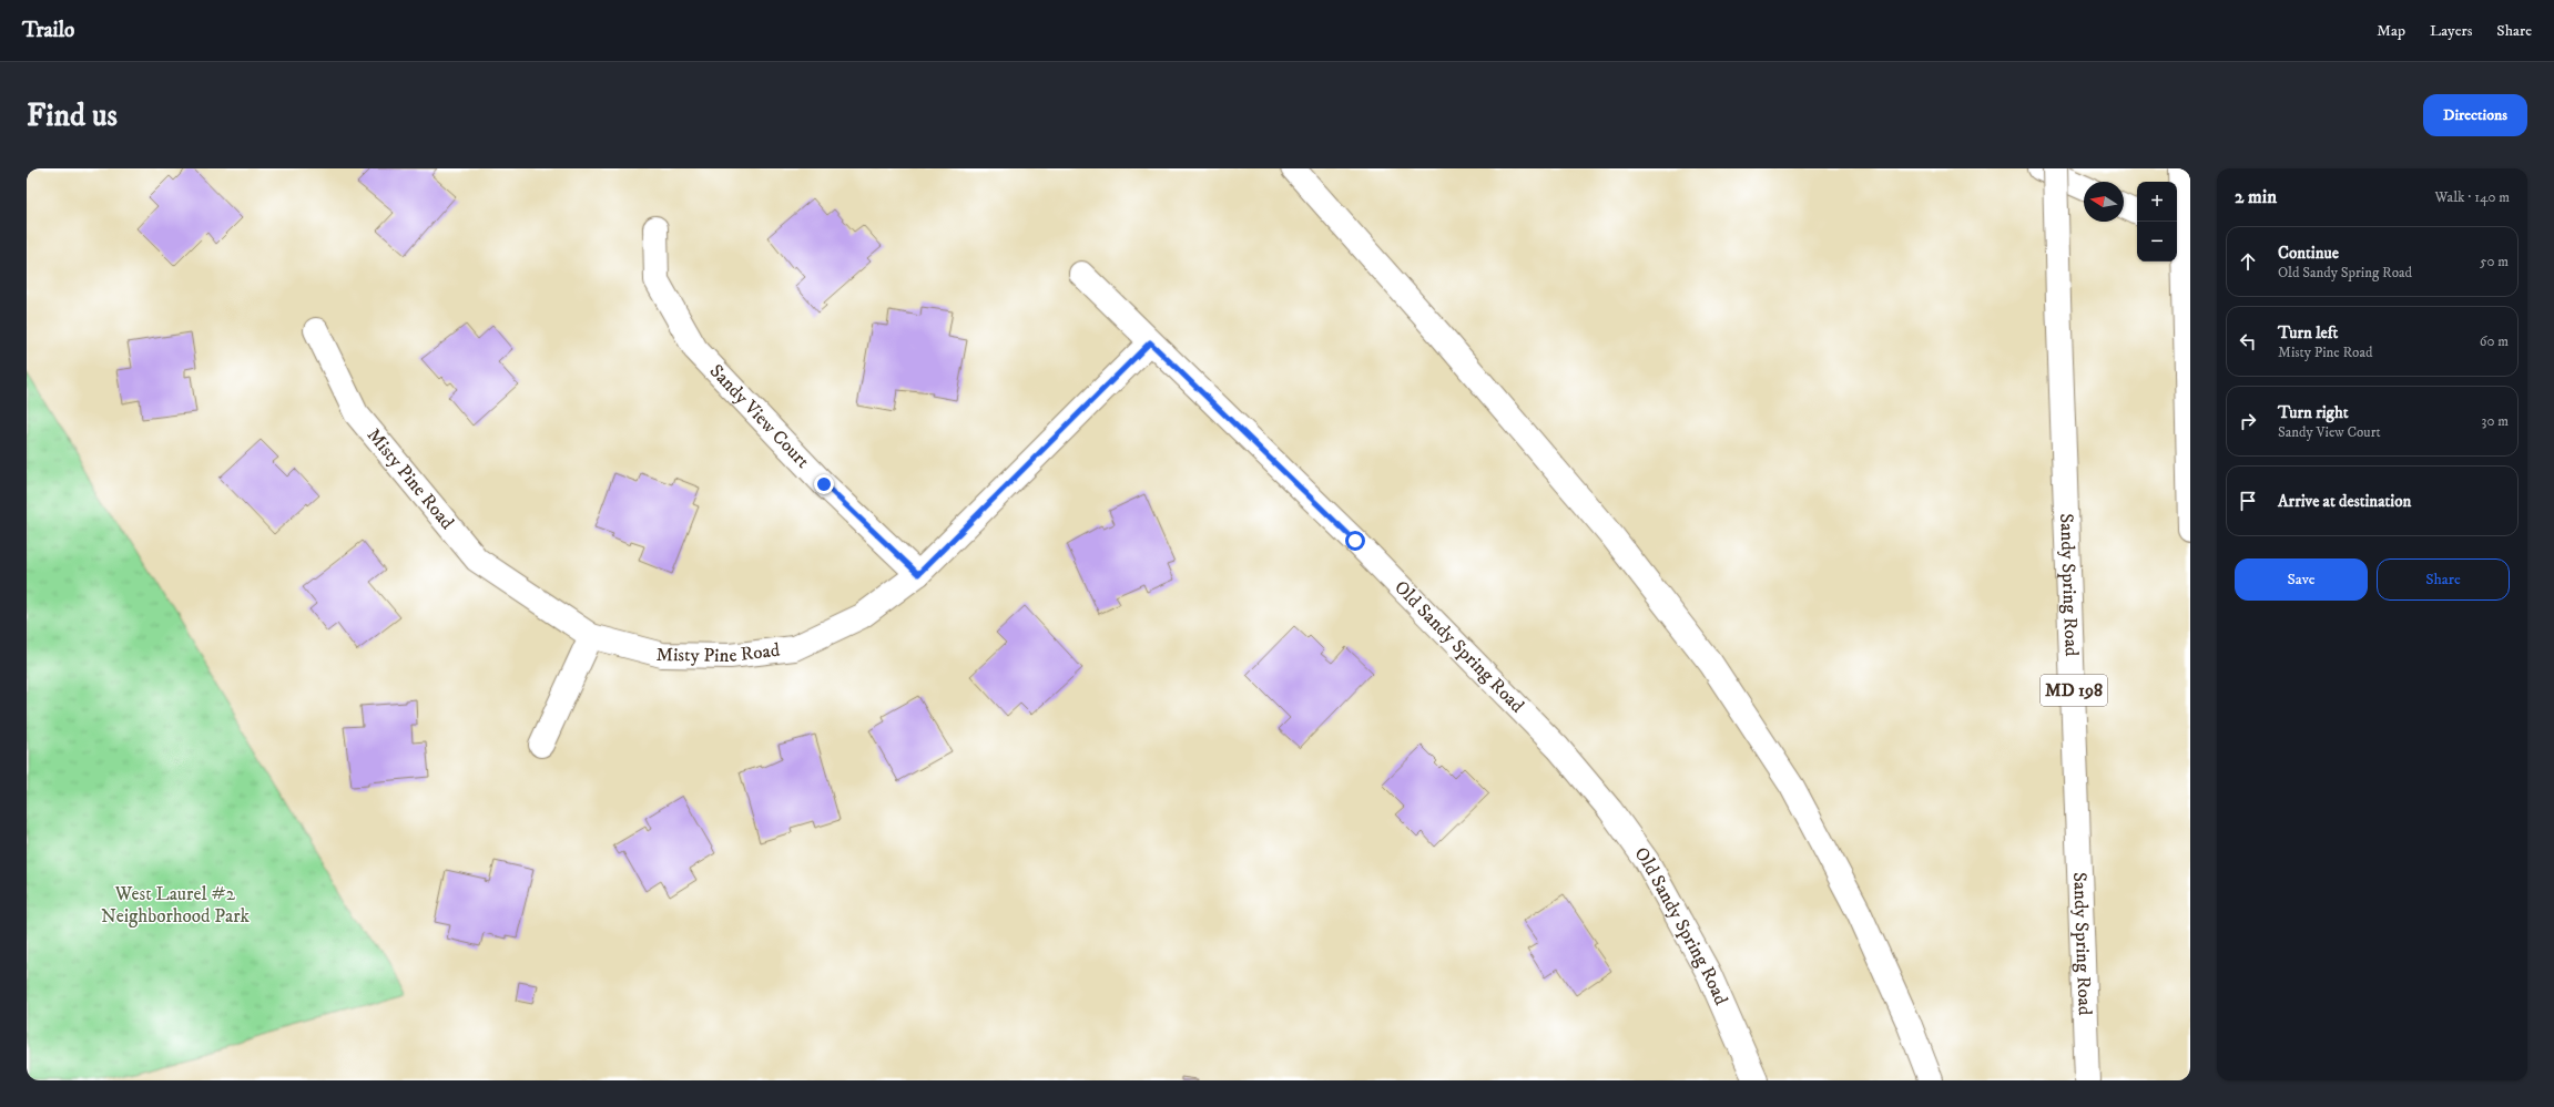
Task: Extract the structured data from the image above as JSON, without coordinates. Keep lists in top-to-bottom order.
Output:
{
  "streets": {
    "main road": [
      "Sandy View Court",
      "Misty Pine Road",
      "Sandy Spring Road",
      "Old Sandy Spring Road",
      "MD 198"
    ]
  },
  "crossings": [
    ["Sandy View Court", "Misty Pine Road"],
    ["Misty Pine Road", "Old Sandy Spring Road"]
  ],
  "parks": ["West Laurel #2 Neighborhood Park"],
  "north": "left",
  "page": {
    "header": "Trailo",
    "nav": ["Map", "Layers", "Share"],
    "buttons": [
      "Directions",
      ["Save", "Share"]
    ],
    "title": "Find us",
    "heading": ["2 min", "Walk · 140 m"],
    "map_buttons": ["+", "−"],
    "list": [
      ["Continue", "Old Sandy Spring Road", "50 m"],
      ["Turn left", "Misty Pine Road", "60 m"],
      ["Turn right", "Sandy View Court", "30 m"],
      "Arrive at destination"
    ]
  }
}
